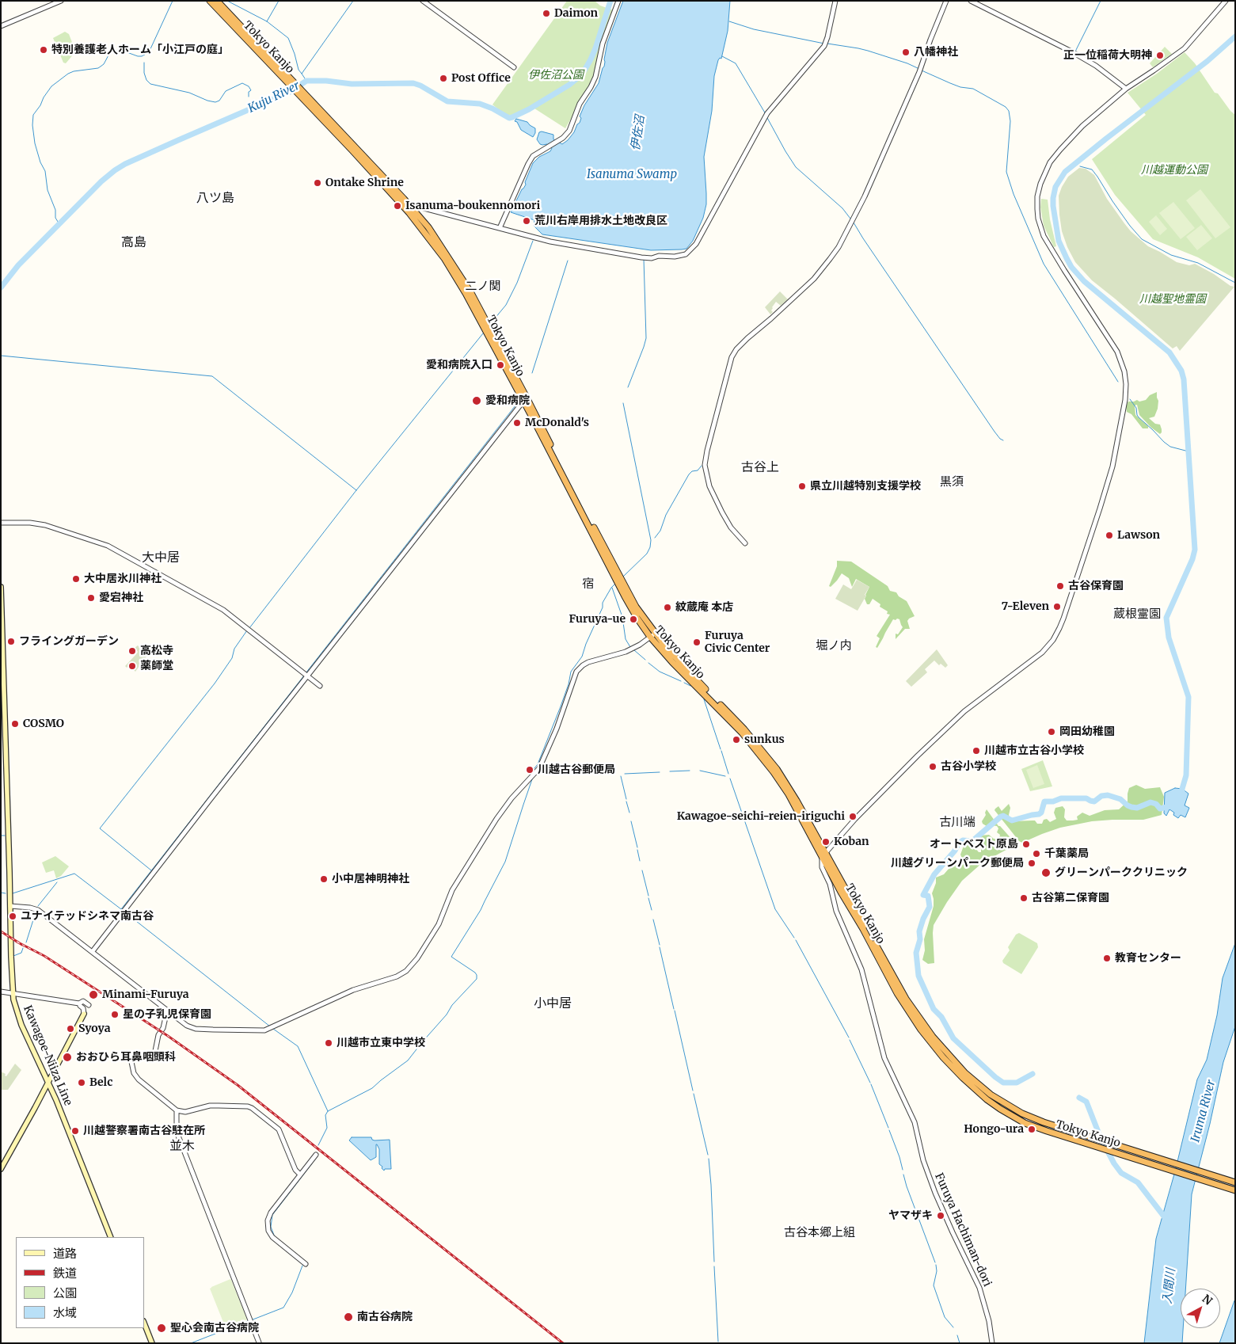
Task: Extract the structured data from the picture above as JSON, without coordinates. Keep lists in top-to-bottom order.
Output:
{
  "streets": {
    "highway": ["Tokyo Kanjo"],
    "main road": ["Kawagoe-Niiza Line"],
    "street": ["Furuya Hachiman-dori"]
  },
  "crossings": [
    ["Tokyo Kanjo", "Furuya Hachiman-dori"]
  ],
  "districts": [
    "八ツ島",
    "高島",
    "二ノ関",
    "古谷上",
    "黒須",
    "大中居",
    "宿",
    "蔵根霊園",
    "堀ノ内",
    "古川端",
    "小中居",
    "並木",
    "古谷本郷上組"
  ],
  "water": [
    "Kuju River",
    "伊佐沼",
    "Isanuma Swamp",
    "Iruma River",
    "入間川"
  ],
  "parks": ["伊佐沼公園", "川越運動公園", "川越聖地霊園"],
  "places": [
    "Daimon",
    "特別養護老人ホーム「小江戸の庭」",
    "八幡神社",
    "正一位稲荷大明神",
    "Post Office",
    "Ontake Shrine",
    "Isanuma-boukennomori",
    "荒川右岸用排水土地改良区",
    "愛和病院入口",
    "愛和病院",
    "McDonald's",
    "県立川越特別支援学校",
    "Lawson",
    "大中居氷川神社",
    "古谷保育園",
    "愛宕神社",
    "7-Eleven",
    "紋蔵庵 本店",
    "Furuya-ue",
    "フライングガーデン",
    "Furuya Civic Center",
    "高松寺",
    "薬師堂",
    "COSMO",
    "岡田幼稚園",
    "sunkus",
    "川越市立古谷小学校",
    "古谷小学校",
    "川越古谷郵便局",
    "Kawagoe-seichi-reien-iriguchi",
    "Koban",
    "オートベスト原島",
    "千葉薬局",
    "川越グリーンパーク郵便局",
    "グリーンパーククリニック",
    "小中居神明神社",
    "古谷第二保育園",
    "ユナイテッドシネマ南古谷",
    "教育センター",
    "Minami-Furuya",
    "星の子乳児保育園",
    "Syoya",
    "川越市立東中学校",
    "おおひら耳鼻咽頭科",
    "Belc",
    "Hongo-ura",
    "川越警察署南古谷駐在所",
    "ヤマザキ",
    "南古谷病院",
    "聖心会南古谷病院"
  ],
  "legend": [
    "道路",
    "鉄道",
    "公園",
    "水域"
  ],
  "north": "top right"
}
